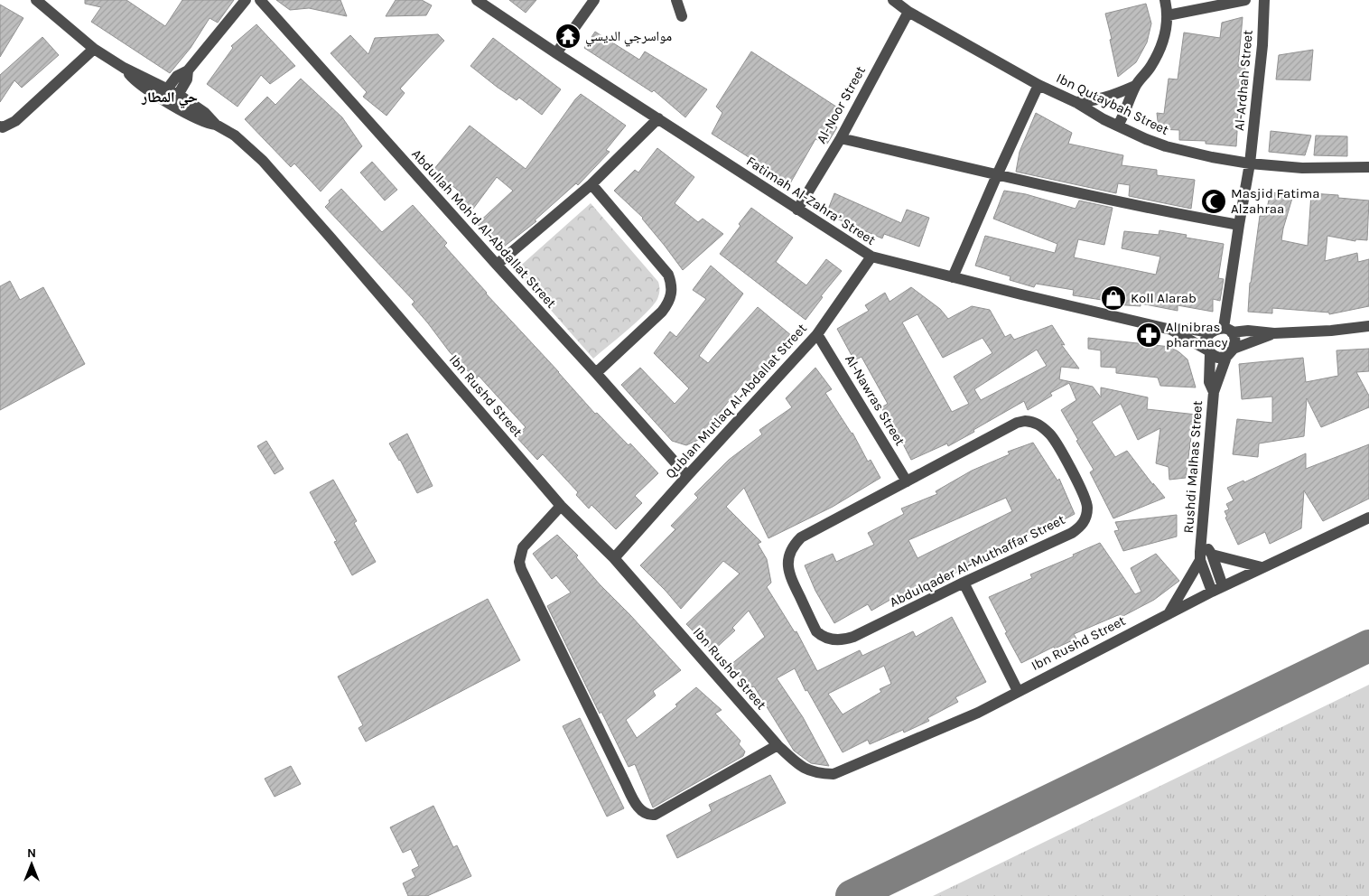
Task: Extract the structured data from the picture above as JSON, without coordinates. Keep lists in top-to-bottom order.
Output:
{
  "streets": {
    "street": [
      "Al-Ardhah Street",
      "Ibn Qutaybah Street",
      "Al-Noor Street",
      "Fatimah Al-Zahra’ Street",
      "Abdullah Moh’d Al-Abdallat Street",
      "Ibn Rushd Street",
      "Al-Nawras Street",
      "Qublan Mutlaq Al-Abdallat Street",
      "Rushdi Malhas Street",
      "Abdulqader Al-Muthaffar Street"
    ]
  },
  "crossings": [
    ["Al-Ardhah Street", "Ibn Qutaybah Street"],
    ["Ibn Qutaybah Street", "Al-Noor Street"],
    ["Al-Noor Street", "Fatimah Al-Zahra’ Street"],
    ["Fatimah Al-Zahra’ Street", "Qublan Mutlaq Al-Abdallat Street"],
    ["Fatimah Al-Zahra’ Street", "Rushdi Malhas Street"],
    ["Abdullah Moh’d Al-Abdallat Street", "Qublan Mutlaq Al-Abdallat Street"],
    ["Ibn Rushd Street", "Qublan Mutlaq Al-Abdallat Street"],
    ["Ibn Rushd Street", "Rushdi Malhas Street"],
    ["Al-Nawras Street", "Qublan Mutlaq Al-Abdallat Street"],
    ["Al-Nawras Street", "Abdulqader Al-Muthaffar Street"]
  ],
  "districts": ["حي المطار"],
  "places": {
    "temple": ["مواسرجي الديسي"],
    "mosque": ["Masjid Fatima Alzahraa"],
    "shop": ["Koll Alarab"],
    "pharmacy": ["Al nibras pharmacy"]
  },
  "north": "top"
}
